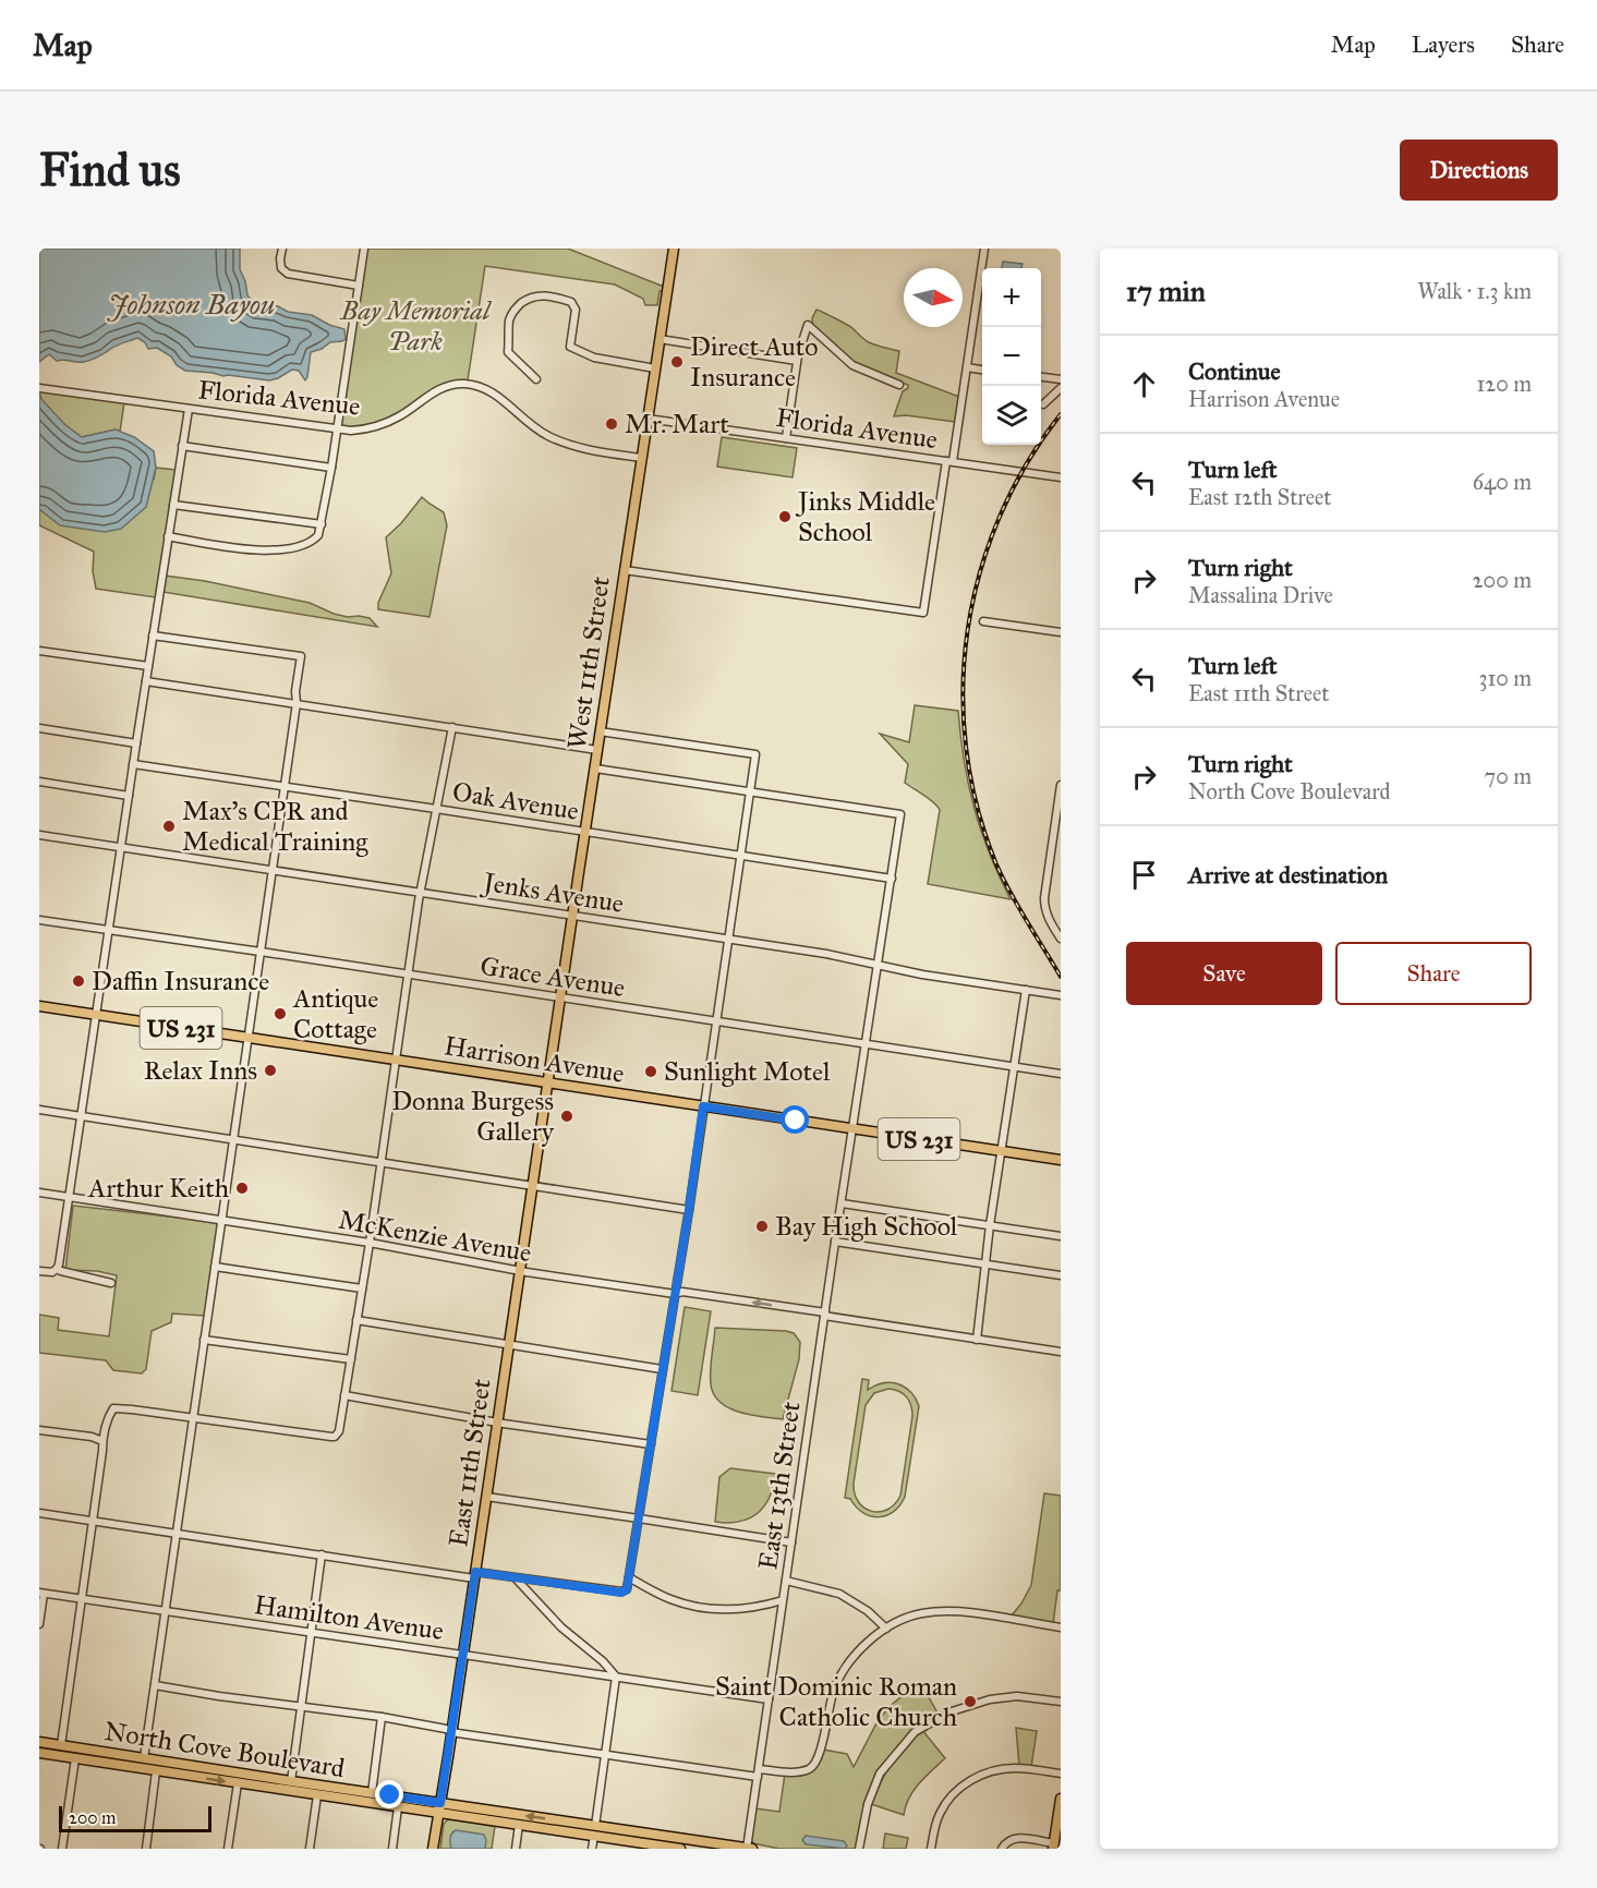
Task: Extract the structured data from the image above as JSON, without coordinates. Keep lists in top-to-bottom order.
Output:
{
  "streets": {
    "main road": [
      "West 11th Street",
      "US 231",
      "Harrison Avenue",
      "East 11th Street",
      "North Cove Boulevard"
    ],
    "street": [
      "Florida Avenue",
      "Oak Avenue",
      "Jenks Avenue",
      "Grace Avenue",
      "McKenzie Avenue",
      "East 13th Street",
      "Hamilton Avenue"
    ]
  },
  "crossings": [
    ["Florida Avenue", "West 11th Street"],
    ["West 11th Street", "Oak Avenue"],
    ["West 11th Street", "Jenks Avenue"],
    ["West 11th Street", "Grace Avenue"],
    ["West 11th Street", "Harrison Avenue"],
    ["West 11th Street", "East 11th Street"],
    ["Oak Avenue", "East 13th Street"],
    ["Jenks Avenue", "East 13th Street"],
    ["Grace Avenue", "East 13th Street"],
    ["Harrison Avenue", "East 11th Street"],
    ["Harrison Avenue", "East 13th Street"],
    ["McKenzie Avenue", "East 11th Street"],
    ["McKenzie Avenue", "East 13th Street"],
    ["East 11th Street", "Hamilton Avenue"],
    ["East 11th Street", "North Cove Boulevard"],
    ["East 13th Street", "Hamilton Avenue"],
    ["East 13th Street", "North Cove Boulevard"]
  ],
  "water": ["Johnson Bayou"],
  "parks": ["Bay Memorial Park"],
  "places": [
    "Direct Auto Insurance",
    "Mr. Mart",
    "Jinks Middle School",
    "Max's CPR and Medical Training",
    "Daffin Insurance",
    "Antique Cottage",
    "Relax Inns",
    "Sunlight Motel",
    "Donna Burgess Gallery",
    "Arthur Keith",
    "Bay High School",
    "Saint Dominic Roman Catholic Church"
  ],
  "scale_bar": "200 m",
  "north": "right",
  "page": {
    "header": "Map",
    "nav": ["Map", "Layers", "Share"],
    "buttons": [
      "Directions",
      ["Save", "Share"]
    ],
    "title": "Find us",
    "heading": ["17 min", "Walk · 1.3 km"],
    "map_buttons": ["+", "−"],
    "list": [
      ["Continue", "Harrison Avenue", "120 m"],
      ["Turn left", "East 12th Street", "640 m"],
      ["Turn right", "Massalina Drive", "200 m"],
      ["Turn left", "East 11th Street", "310 m"],
      ["Turn right", "North Cove Boulevard", "70 m"],
      "Arrive at destination"
    ],
    "scale": "200 m"
  }
}
